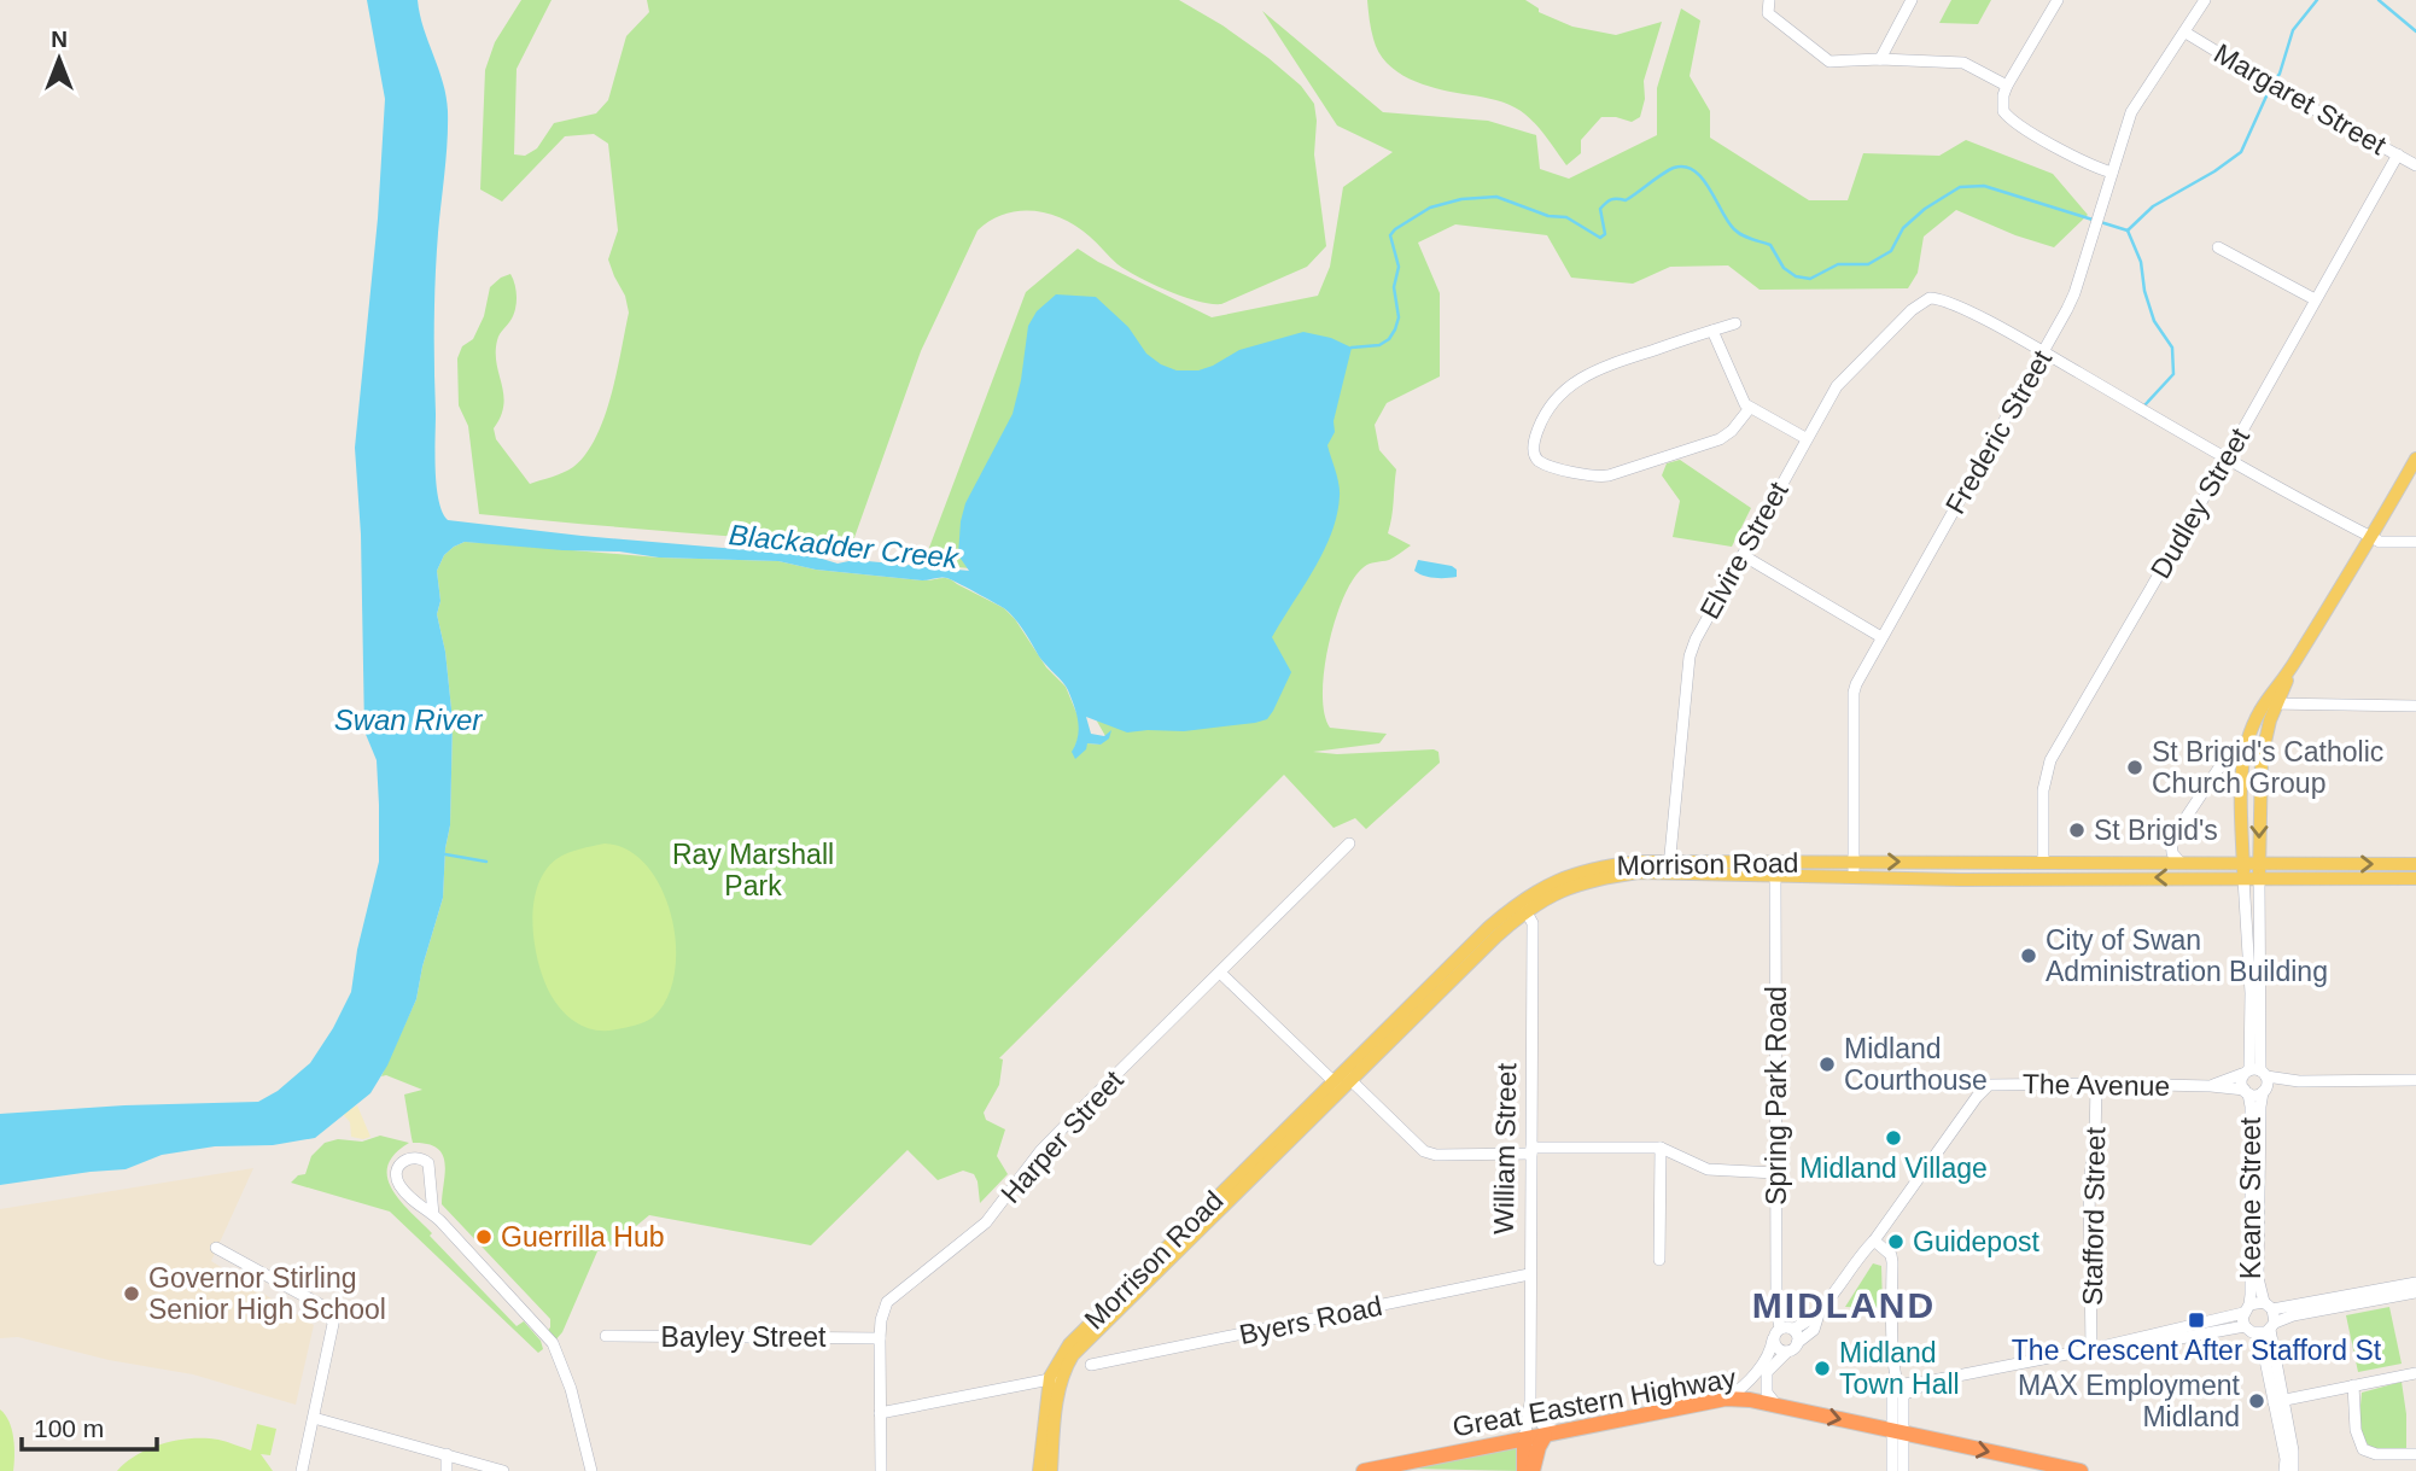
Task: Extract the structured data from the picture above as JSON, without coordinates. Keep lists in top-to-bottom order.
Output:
{
  "streets": {
    "highway": ["William Street", "Great Eastern Highway"],
    "main road": ["Morrison Road"],
    "street": [
      "Margaret Street",
      "Frederic Street",
      "Dudley Street",
      "Elvire Street",
      "The Avenue",
      "Spring Park Road",
      "Harper Street",
      "Keane Street",
      "Stafford Street",
      "Byers Road",
      "Bayley Street"
    ]
  },
  "crossings": [
    ["Margaret Street", "Frederic Street"],
    ["Margaret Street", "Dudley Street"],
    ["Frederic Street", "Elvire Street"],
    ["Frederic Street", "Morrison Road"],
    ["Dudley Street", "Morrison Road"],
    ["Elvire Street", "Morrison Road"],
    ["Morrison Road", "Spring Park Road"],
    ["Morrison Road", "William Street"],
    ["The Avenue", "Keane Street"],
    ["The Avenue", "Stafford Street"],
    ["Harper Street", "Bayley Street"],
    ["William Street", "Byers Road"],
    ["William Street", "Great Eastern Highway"]
  ],
  "one_way": ["Great Eastern Highway"],
  "districts": ["MIDLAND"],
  "water": ["Blackadder Creek", "Swan River"],
  "parks": ["Ray Marshall Park"],
  "places": {
    "other": [
      "St Brigid's Catholic Church Group",
      "St Brigid's",
      "City of Swan Administration Building",
      "Midland Courthouse",
      "Midland Village",
      "Guerrilla Hub",
      "Guidepost",
      "Governor Stirling Senior High School",
      "Midland Town Hall",
      "MAX Employment Midland"
    ],
    "transit": ["The Crescent After Stafford St"]
  },
  "scale_bar": "100 m",
  "north": "top"
}
